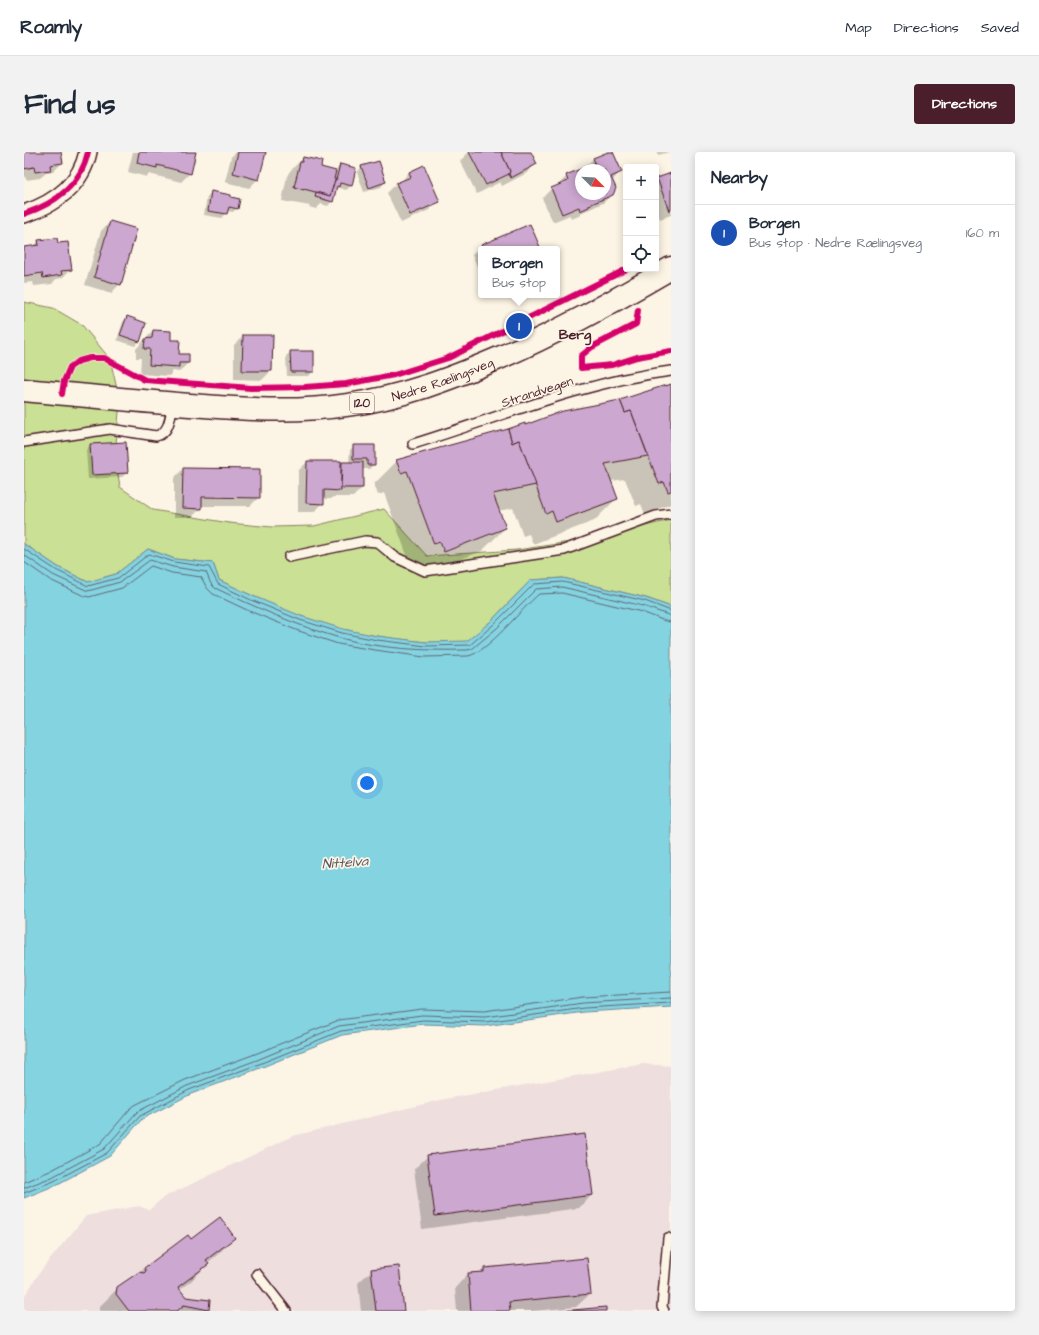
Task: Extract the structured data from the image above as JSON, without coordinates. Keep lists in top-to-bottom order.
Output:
{
  "streets": {
    "main road": ["Nedre Rælingsveg", "120"],
    "lane": ["Strandvegen"]
  },
  "districts": ["Berg"],
  "water": ["Nittelva"],
  "north": "bottom right",
  "page": {
    "header": "Roamly",
    "nav": ["Map", "Directions", "Saved"],
    "buttons": "Directions",
    "title": "Find us",
    "heading": "Nearby",
    "map_buttons": ["+", "−"],
    "list": [
      {
        "mark": "1",
        "name": "Borgen",
        "note": "Bus stop · Nedre Rælingsveg",
        "value": "160 m"
      }
    ],
    "popup": ["Borgen", "Bus stop"],
    "pins": "1"
  }
}
